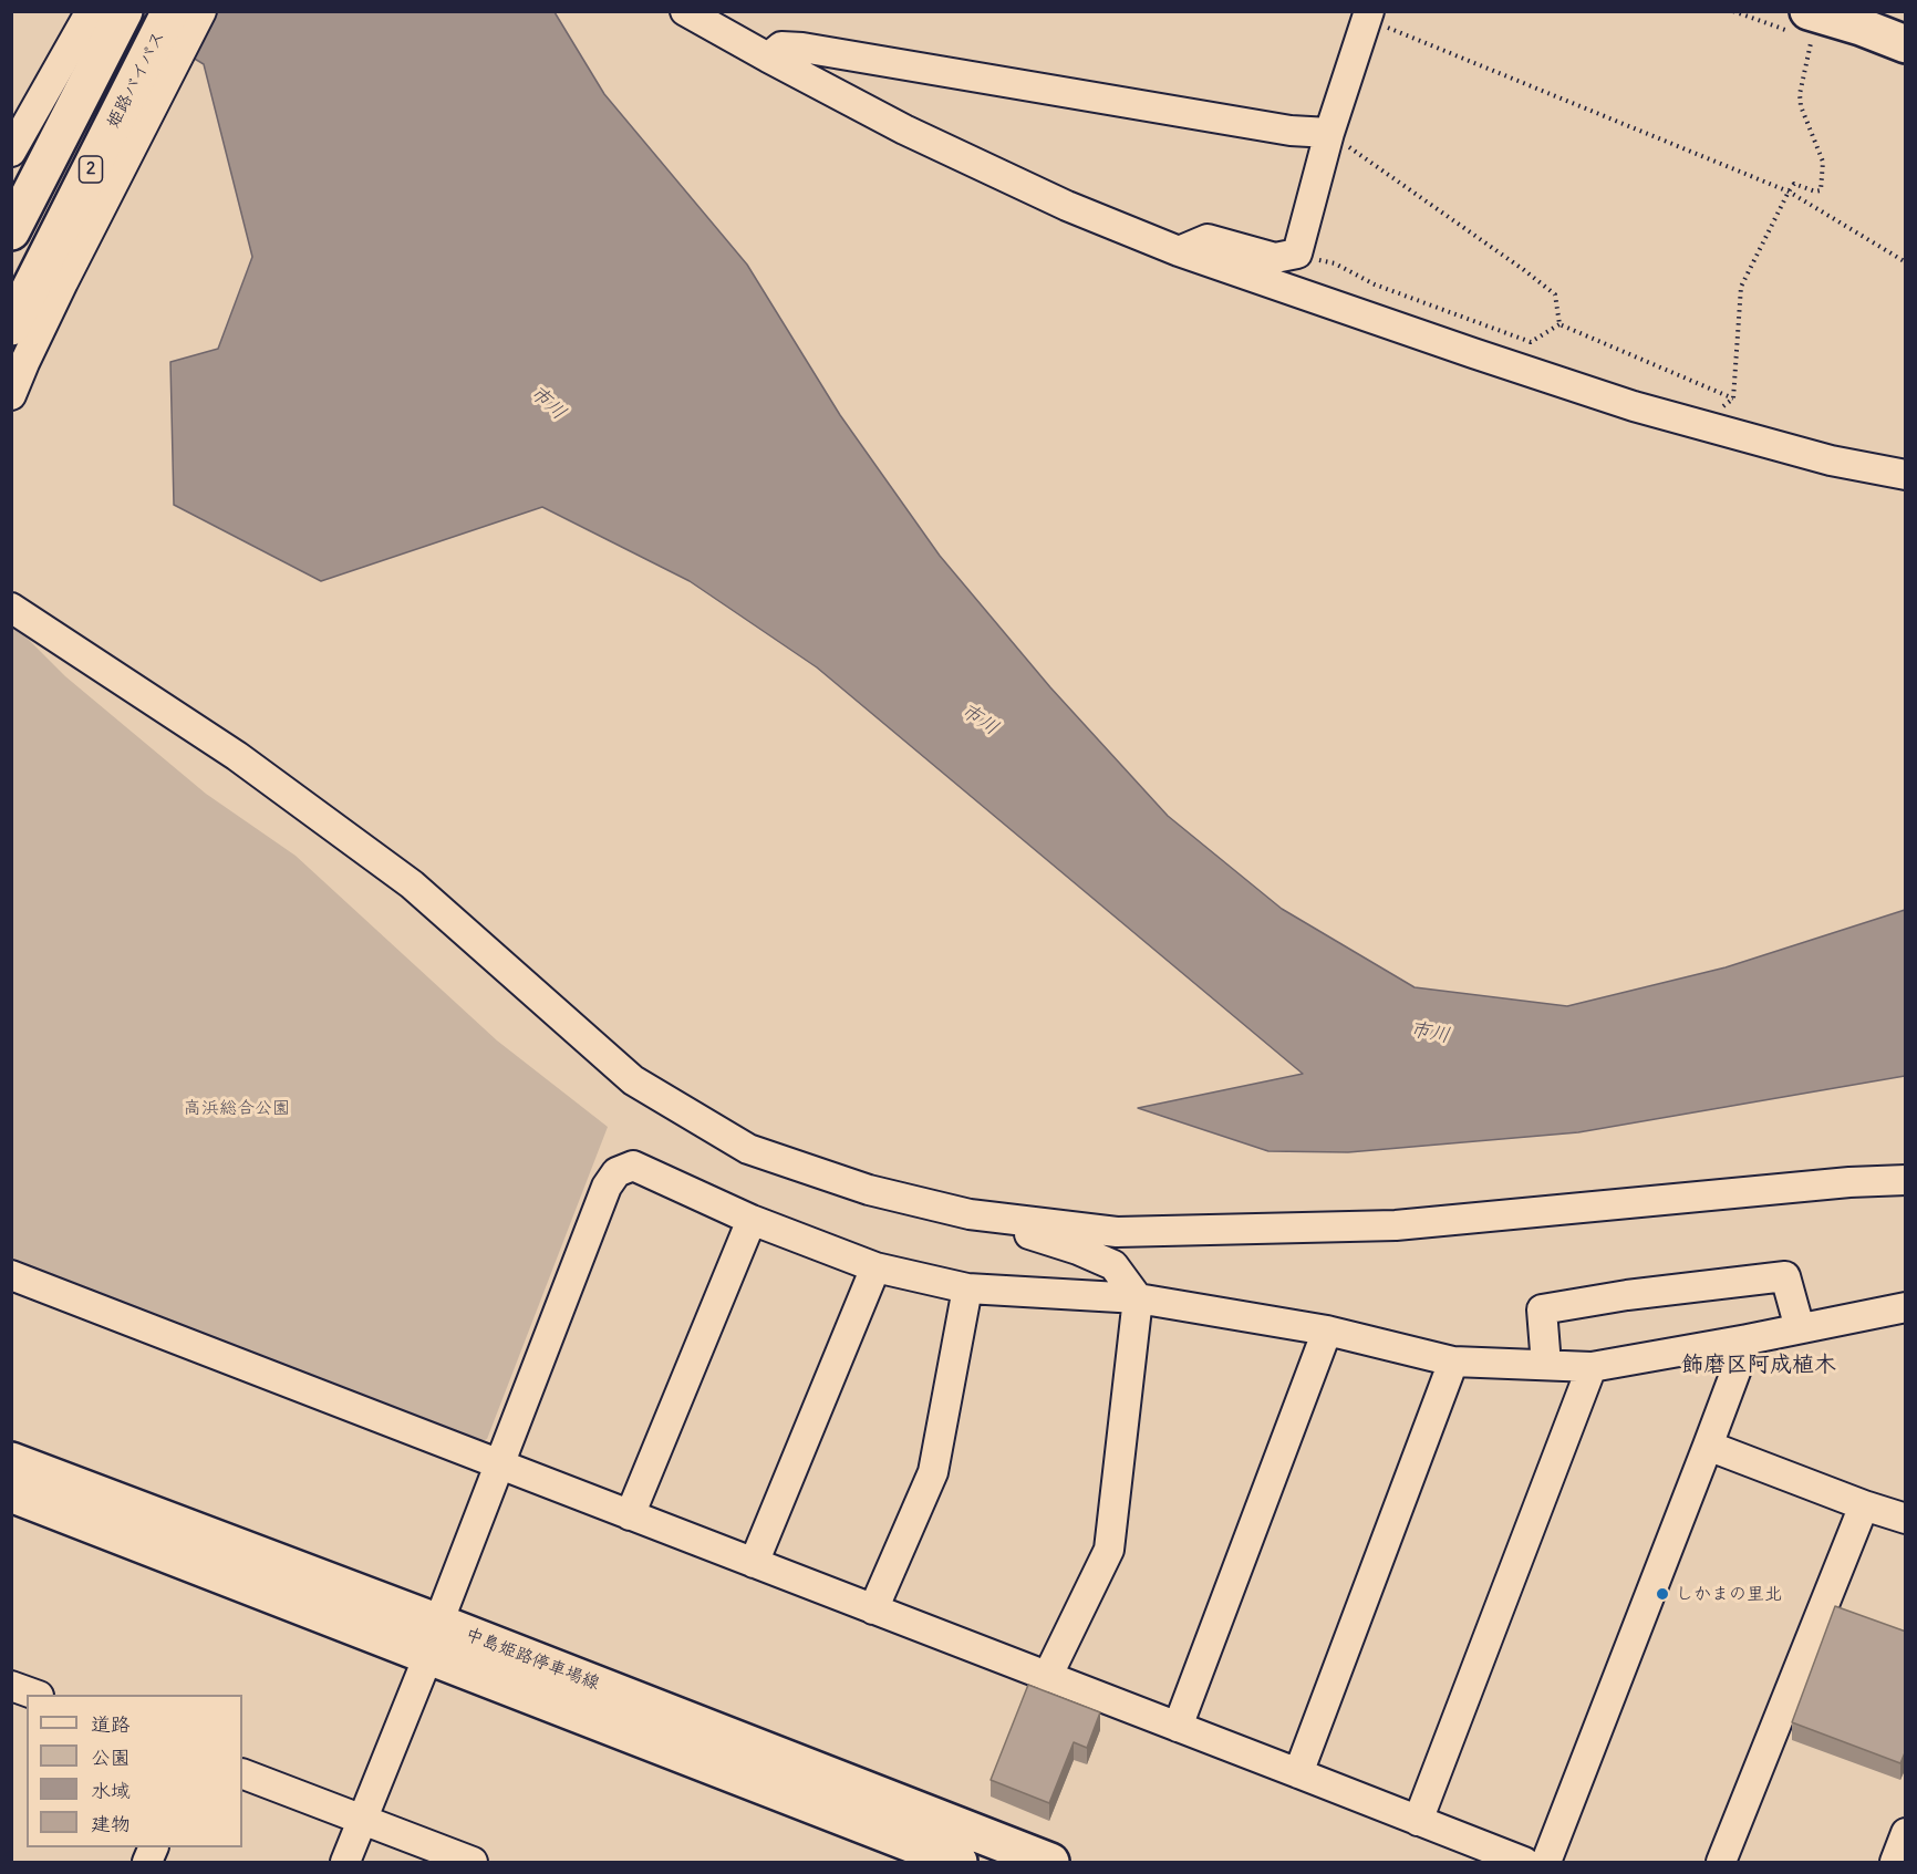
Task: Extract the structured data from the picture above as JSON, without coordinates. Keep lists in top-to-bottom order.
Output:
{
  "streets": {
    "main road": ["姫路バイパス", "2", "中島姫路停車場線"]
  },
  "districts": ["飾磨区阿成植木"],
  "water": ["市川"],
  "parks": ["高浜総合公園"],
  "places": ["しかまの里北"],
  "legend": [
    "道路",
    "公園",
    "水域",
    "建物"
  ]
}
